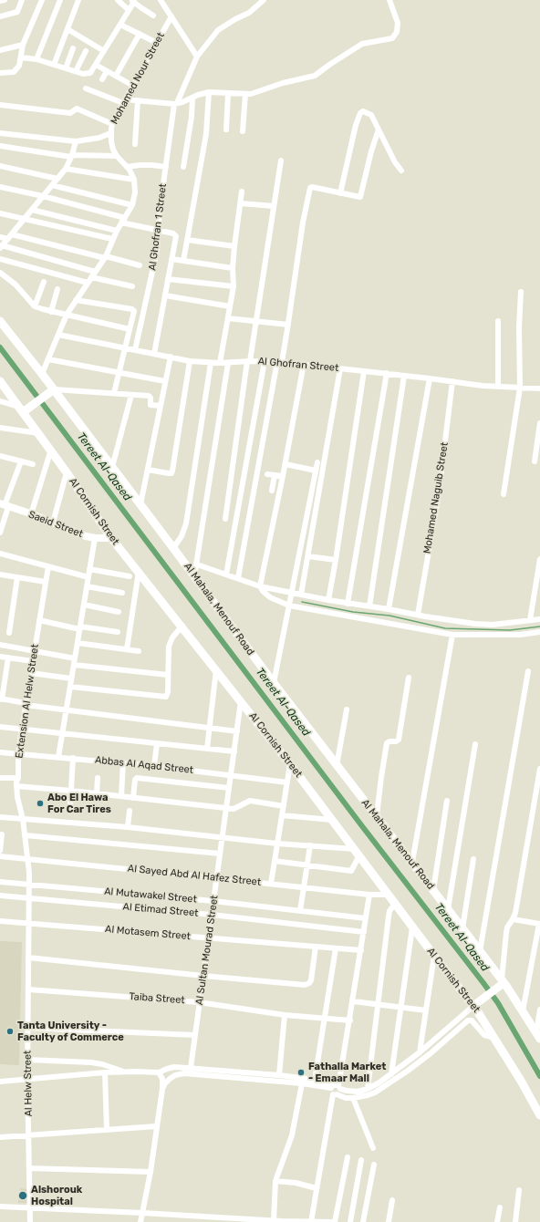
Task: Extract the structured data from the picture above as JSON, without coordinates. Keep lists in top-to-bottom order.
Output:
{
  "streets": {
    "main road": ["Al Cornish Street", "Al Mahala, Menouf Road"],
    "street": [
      "Mohamed Nour Street",
      "Al Ghofran 1 Street",
      "Al Ghofran Street",
      "Mohamed Naguib Street",
      "Saeid Street",
      "Extension Al Helw Street",
      "Abbas Al Aqad Street",
      "Al Sayed Abd Al Hafez Street",
      "Al Mutawakel Street",
      "Al Etimad Street",
      "Al Motasem Street",
      "Al Sultan Mourad Street",
      "Taiba Street",
      "Al Helw Street"
    ]
  },
  "crossings": [
    ["Mohamed Nour Street", "Al Ghofran Street"],
    ["Mohamed Nour Street", "Al Mahala, Menouf Road"],
    ["Al Ghofran 1 Street", "Al Ghofran Street"],
    ["Al Ghofran Street", "Mohamed Naguib Street"],
    ["Al Cornish Street", "Saeid Street"],
    ["Al Cornish Street", "Al Sayed Abd Al Hafez Street"],
    ["Al Cornish Street", "Al Sultan Mourad Street"],
    ["Extension Al Helw Street", "Abbas Al Aqad Street"],
    ["Extension Al Helw Street", "Al Sayed Abd Al Hafez Street"],
    ["Extension Al Helw Street", "Al Mutawakel Street"],
    ["Extension Al Helw Street", "Al Etimad Street"],
    ["Extension Al Helw Street", "Al Motasem Street"],
    ["Extension Al Helw Street", "Al Helw Street"],
    ["Abbas Al Aqad Street", "Al Sultan Mourad Street"],
    ["Al Sayed Abd Al Hafez Street", "Al Sultan Mourad Street"],
    ["Al Mutawakel Street", "Al Sultan Mourad Street"],
    ["Al Etimad Street", "Al Sultan Mourad Street"],
    ["Al Motasem Street", "Al Sultan Mourad Street"],
    ["Al Motasem Street", "Al Helw Street"],
    ["Al Sultan Mourad Street", "Taiba Street"],
    ["Taiba Street", "Al Helw Street"]
  ],
  "water": ["Tereet Al-Qased"],
  "places": [
    "Abo El Hawa For Car Tires",
    "Tanta University - Faculty of Commerce",
    "Fathalla Market - Emaar Mall",
    "Alshorouk Hospital"
  ]
}
